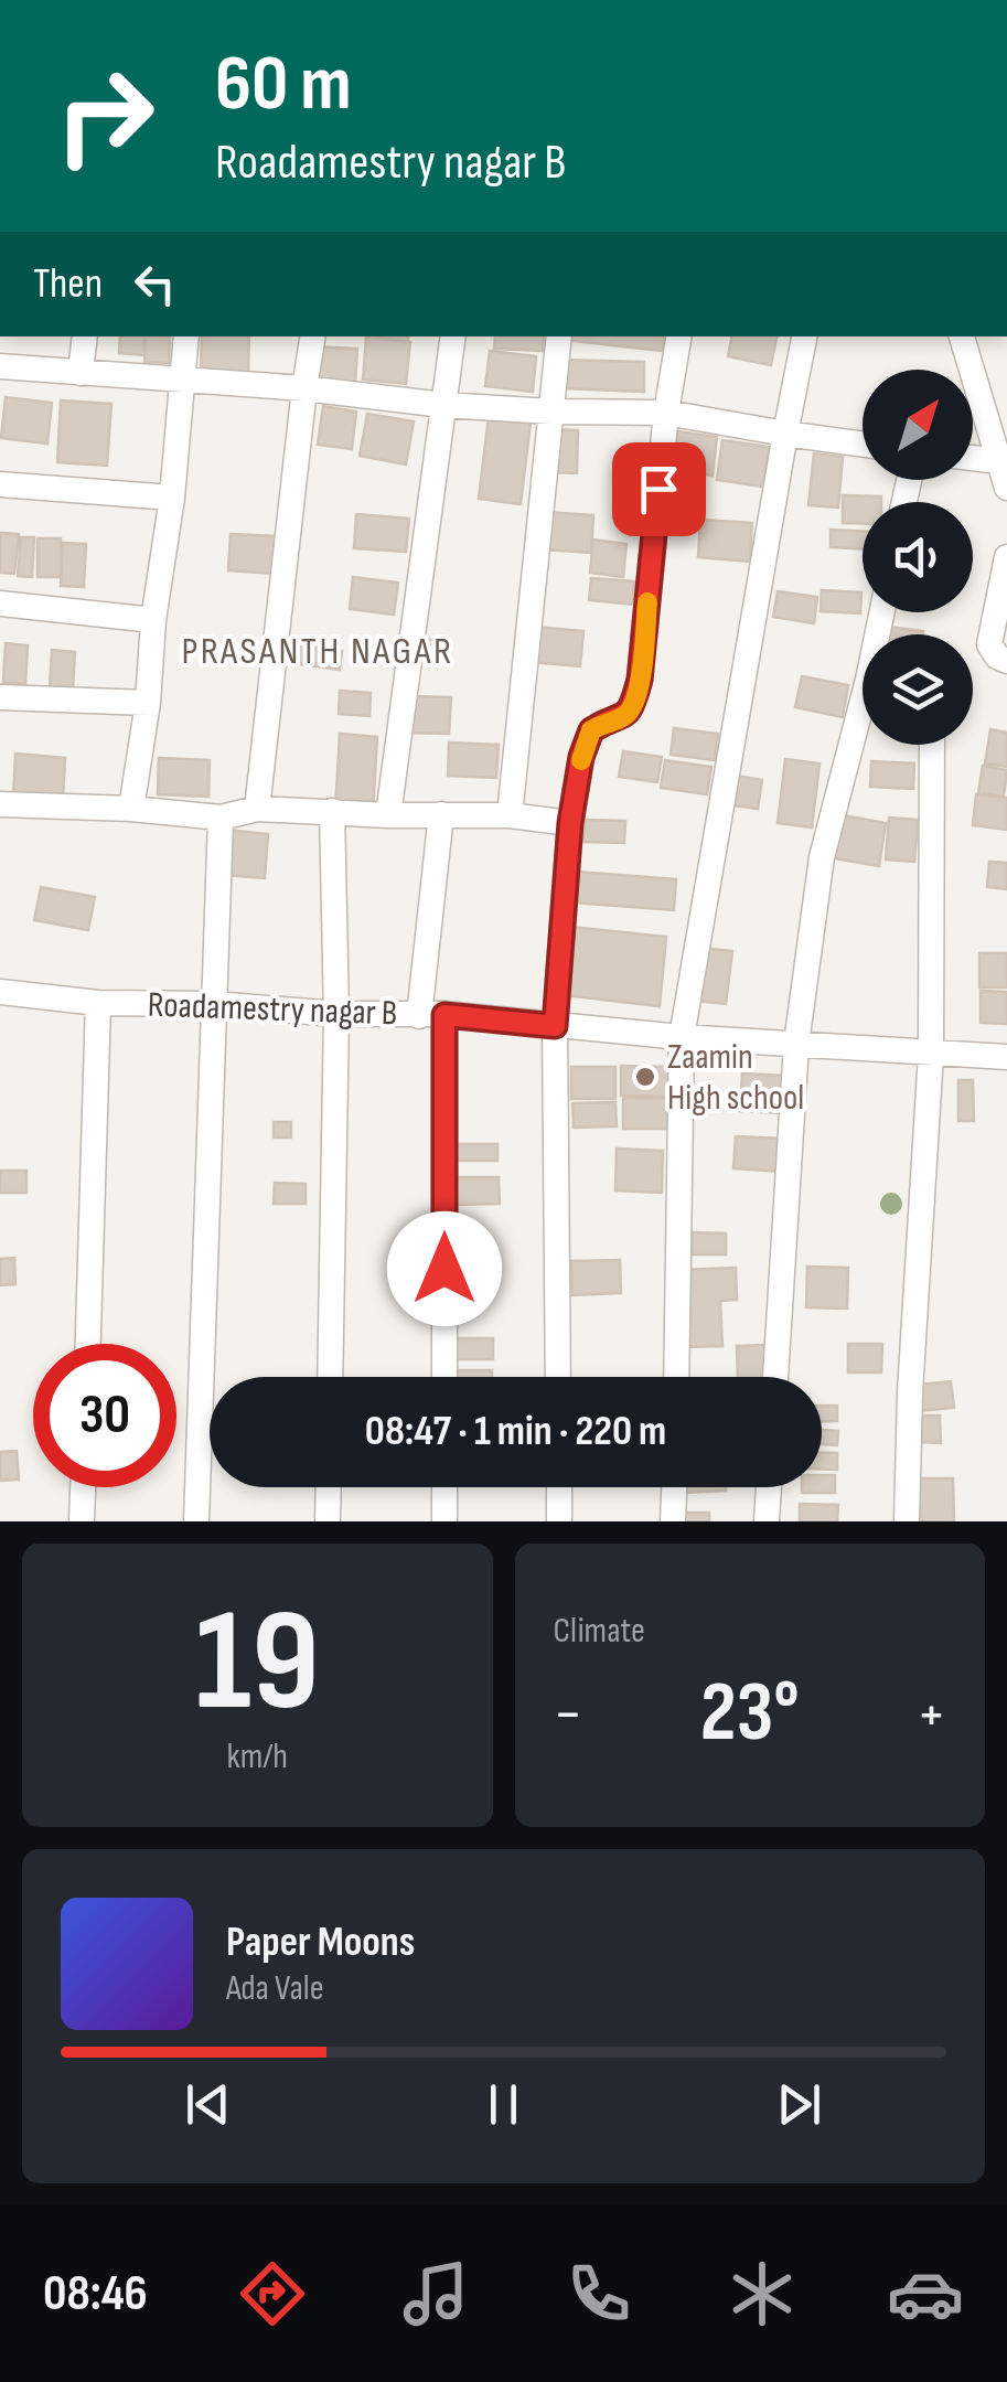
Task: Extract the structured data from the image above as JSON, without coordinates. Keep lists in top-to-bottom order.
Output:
{
  "streets": {
    "street": ["Roadamestry nagar B"]
  },
  "districts": ["PRASANTH NAGAR"],
  "places": ["Zaamin High school"],
  "north": "top right",
  "page": {
    "turn": ["60 m", "Roadamestry nagar B"],
    "then": "Then",
    "limit": "30",
    "trip": "08:47 · 1 min · 220 m",
    "tile": [
      ["19", "km/h"],
      "Climate"
    ],
    "heat": ["−", "23°", "+"],
    "song": ["Paper Moons", "Ada Vale"],
    "tabs": "08:46"
  }
}
